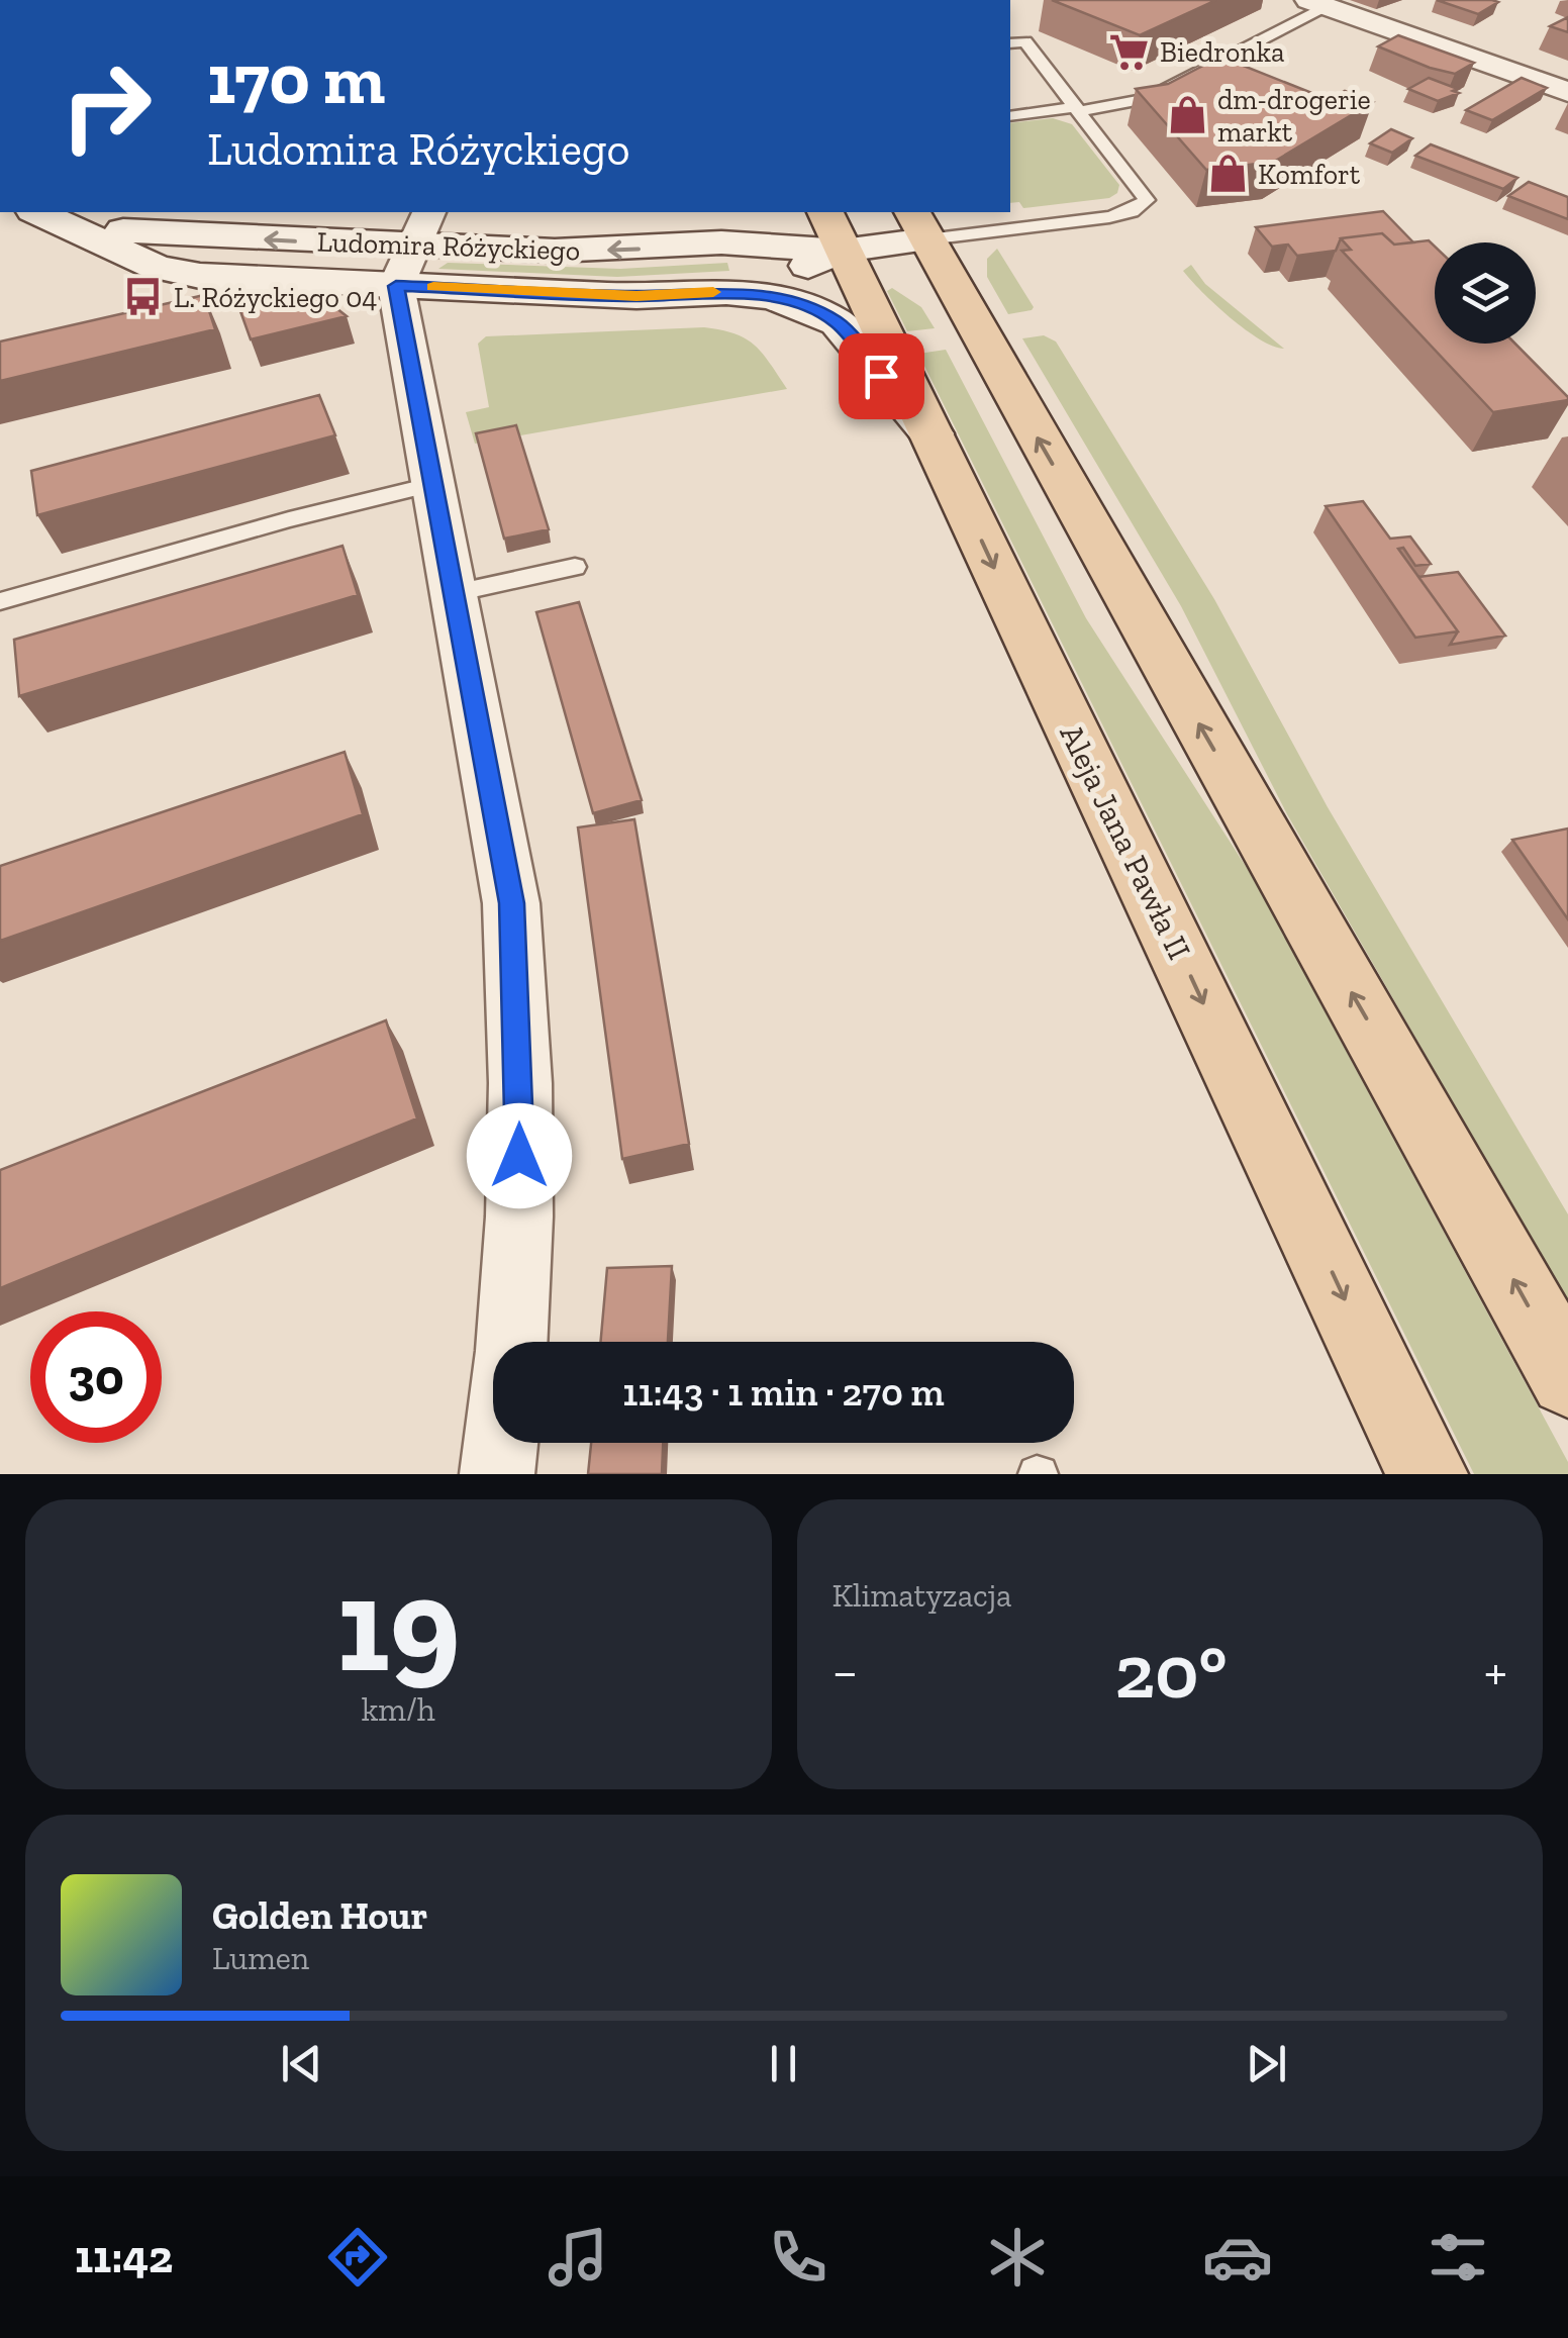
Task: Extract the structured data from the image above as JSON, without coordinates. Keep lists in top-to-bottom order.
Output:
{
  "streets": {
    "main road": ["Aleja Jana Pawła II"],
    "street": ["Ludomira Różyckiego"]
  },
  "crossings": [
    ["Ludomira Różyckiego", "Aleja Jana Pawła II"]
  ],
  "places": {
    "supermarket": ["Biedronka"],
    "shop": ["dm-drogerie markt", "Komfort"],
    "bus stop": ["L. Różyckiego 04"]
  },
  "page": {
    "turn": ["170 m", "Ludomira Różyckiego"],
    "limit": "30",
    "trip": "11:43 · 1 min · 270 m",
    "tile": [
      ["19", "km/h"],
      "Klimatyzacja"
    ],
    "heat": ["−", "20°", "+"],
    "song": ["Golden Hour", "Lumen"],
    "tabs": "11:42"
  }
}
